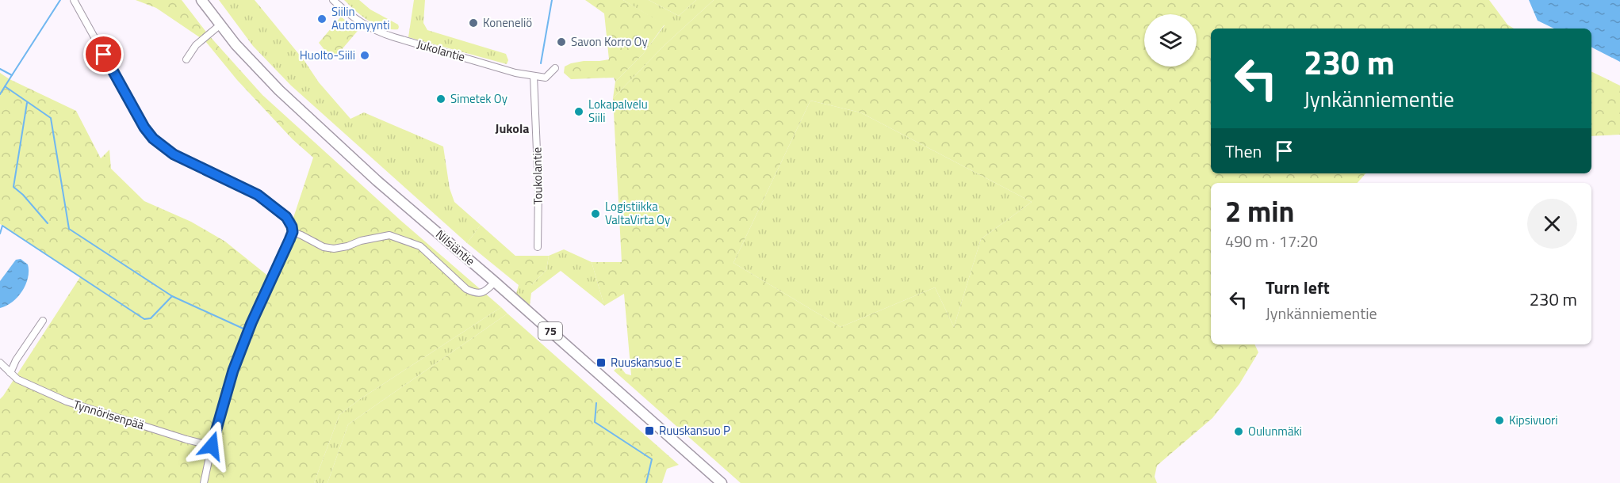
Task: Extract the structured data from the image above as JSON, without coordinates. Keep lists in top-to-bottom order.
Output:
{
  "streets": {
    "main road": ["Nilsiäntie", "75"],
    "street": ["Jukolantie", "Toukolantie", "Tynnörisenpää"]
  },
  "crossings": [
    ["Jukolantie", "Toukolantie"]
  ],
  "districts": ["Jukola"],
  "places": {
    "other": [
      "Siilin Automyynti",
      "Koneneliö",
      "Savon Korro Oy",
      "Huolto-Siili",
      "Simetek Oy",
      "Lokapalvelu Siili",
      "Logistiikka ValtaVirta Oy",
      "Kipsivuori",
      "Oulunmäki"
    ],
    "transit": ["Ruuskansuo E", "Ruuskansuo P"]
  },
  "page": {
    "turn": ["230 m", "Jynkänniementie"],
    "then": "Then",
    "heading": ["2 min", "490 m · 17:20"],
    "list": [
      {
        "name": "Turn left",
        "note": "Jynkänniementie",
        "value": "230 m"
      }
    ]
  }
}
